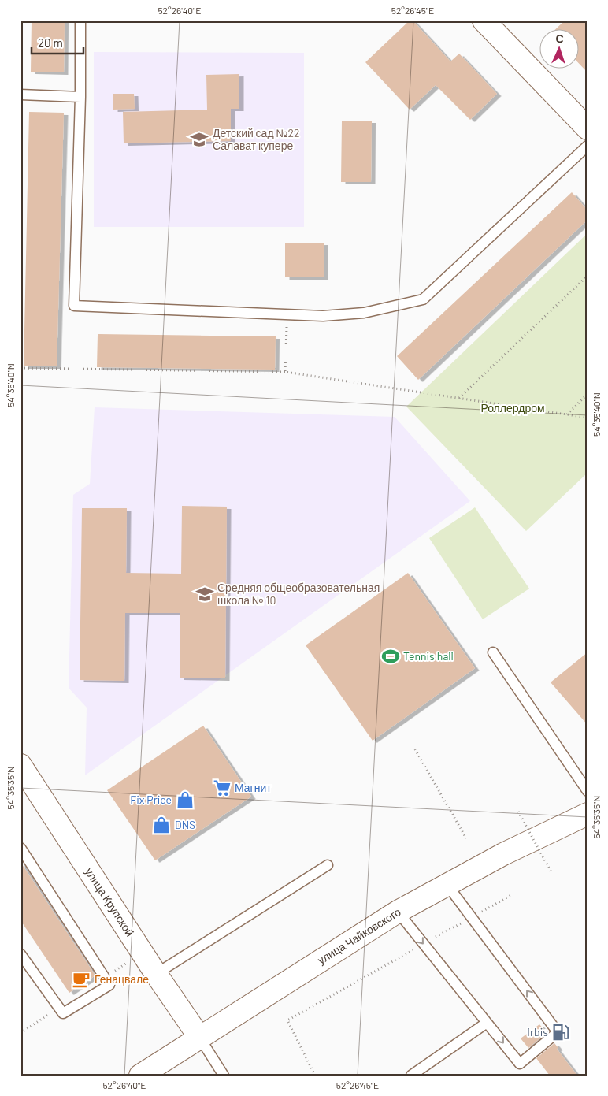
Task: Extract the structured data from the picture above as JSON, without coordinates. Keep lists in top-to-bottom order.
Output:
{
  "streets": {
    "main road": ["улица Крупской", "улица Чайковского"]
  },
  "crossings": [
    ["улица Крупской", "улица Чайковского"]
  ],
  "parks": ["Роллердром"],
  "places": {
    "school or university": ["Детский сад №22 Салават купере", "Средняя общеобразовательная школа № 10"],
    "sports": ["Tennis hall"],
    "supermarket": ["Магнит"],
    "shop": ["Fix Price", "DNS"],
    "cafe": ["Генацвале"],
    "fuel station": ["Irbis"]
  },
  "scale_bar": "20 m",
  "north": "top",
  "coordinates": [
    "52°26'40\"E",
    "52°26'45\"E",
    "54°35'40\"N",
    "54°35'35\"N"
  ]
}
